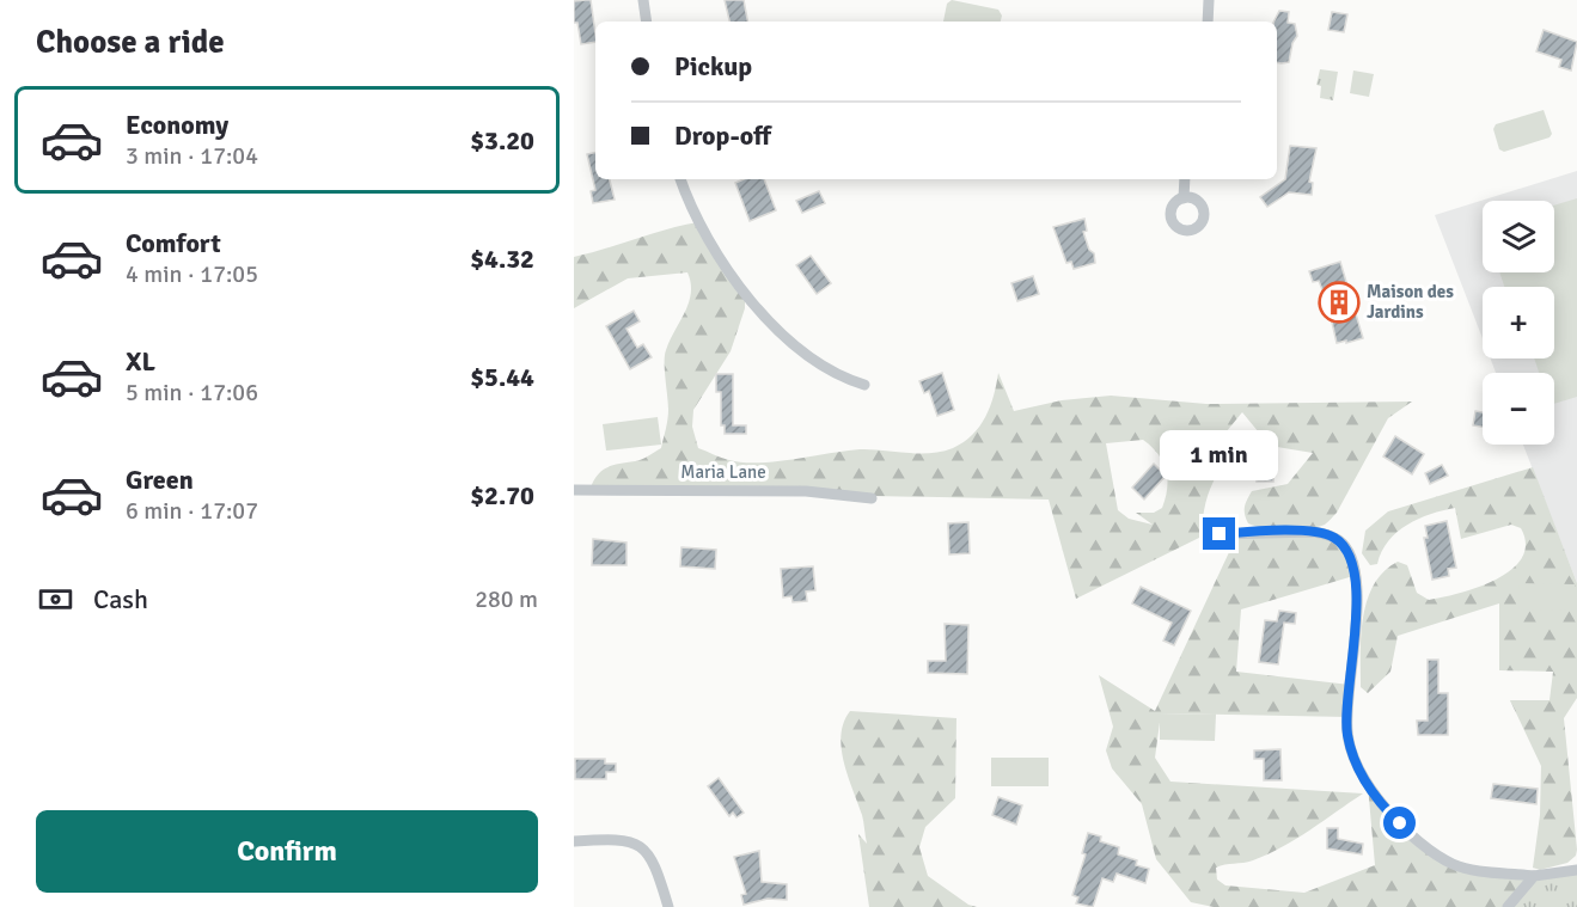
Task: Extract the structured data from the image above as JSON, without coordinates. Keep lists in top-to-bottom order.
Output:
{
  "streets": {
    "street": ["Maria Lane"]
  },
  "places": {
    "building": ["Maison des Jardins"]
  },
  "page": {
    "heading": "Choose a ride",
    "banner": ["Pickup", "Drop-off"],
    "list": [
      {
        "name": "Economy",
        "note": "3 min · 17:04",
        "value": "$3.20"
      },
      {
        "name": "Comfort",
        "note": "4 min · 17:05",
        "value": "$4.32"
      },
      {
        "name": "XL",
        "note": "5 min · 17:06",
        "value": "$5.44"
      },
      {
        "name": "Green",
        "note": "6 min · 17:07",
        "value": "$2.70"
      }
    ],
    "map_buttons": ["+", "−"],
    "bubble": "1 min",
    "pay": ["Cash", "280 m"],
    "buttons": "Confirm"
  }
}
